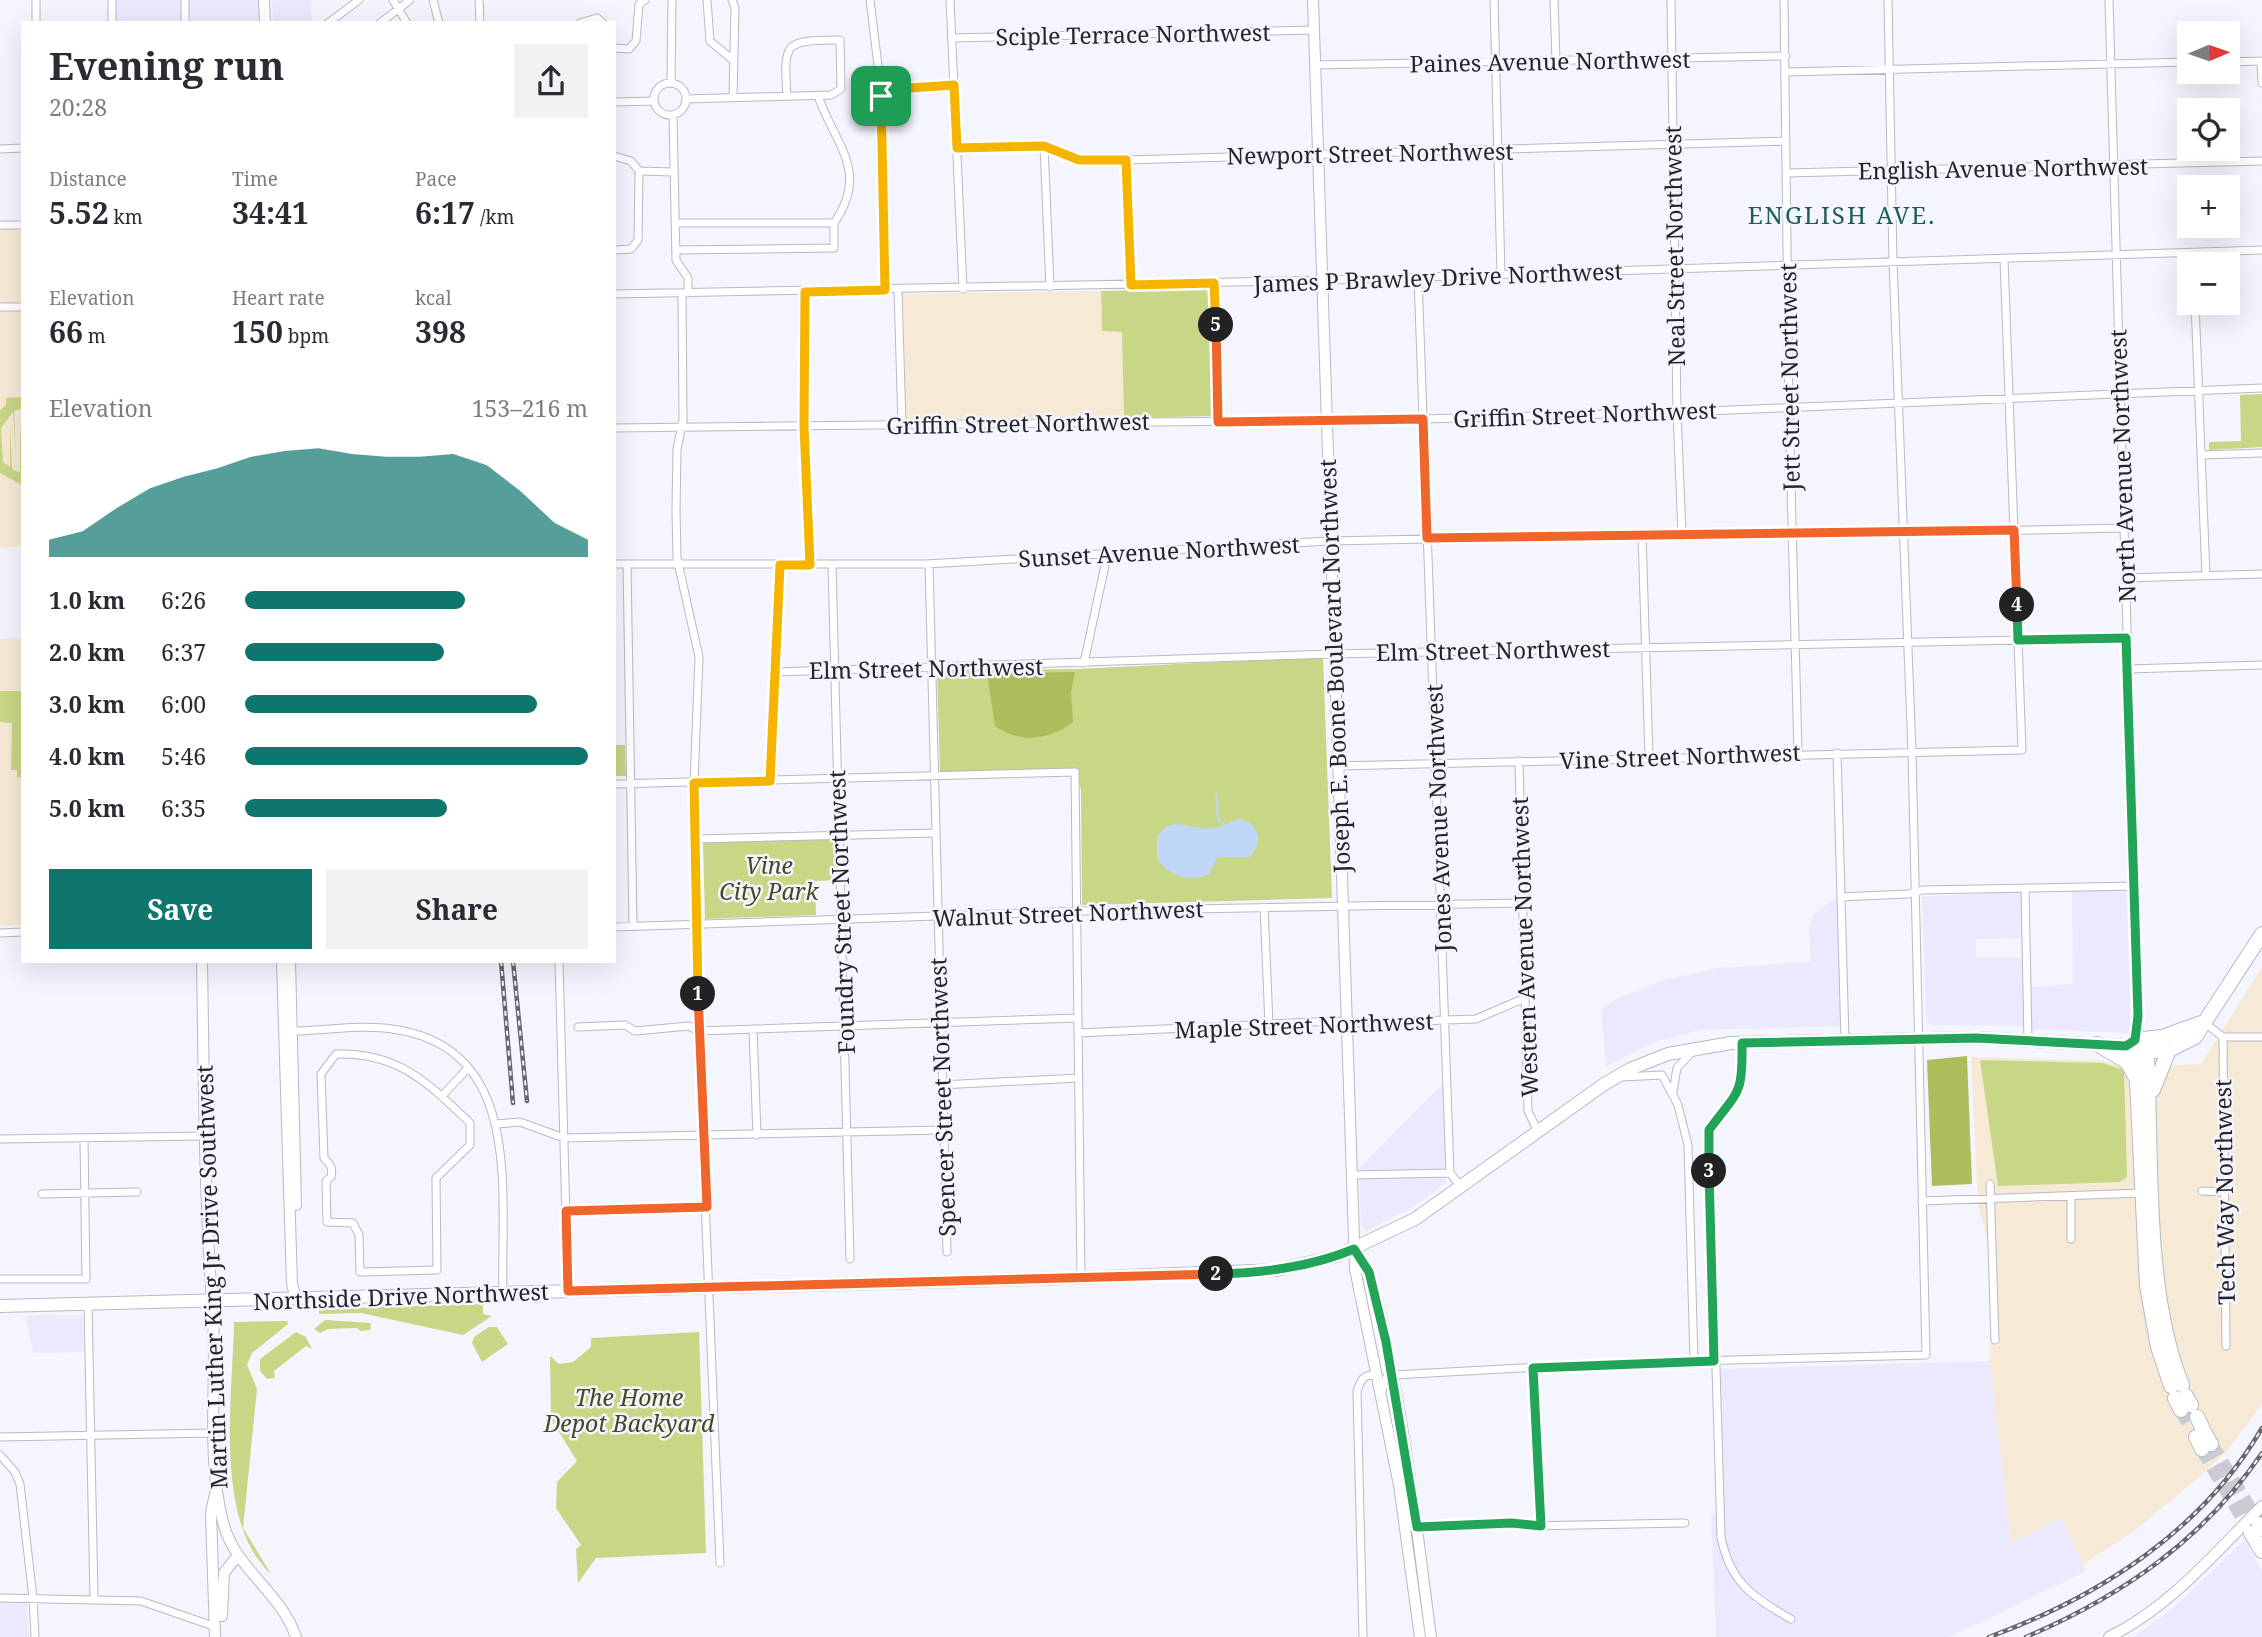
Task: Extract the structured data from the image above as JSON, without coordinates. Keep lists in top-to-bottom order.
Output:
{
  "streets": {
    "highway": ["North Avenue Northwest", "Northside Drive Northwest"],
    "main road": ["Joseph E. Boone Boulevard Northwest", "Martin Luther King Jr Drive Southwest"],
    "street": [
      "Sciple Terrace Northwest",
      "Paines Avenue Northwest",
      "Newport Street Northwest",
      "English Avenue Northwest",
      "Neal Street Northwest",
      "James P Brawley Drive Northwest",
      "Jett Street Northwest",
      "Griffin Street Northwest",
      "Sunset Avenue Northwest",
      "Elm Street Northwest",
      "Vine Street Northwest",
      "Jones Avenue Northwest",
      "Foundry Street Northwest",
      "Walnut Street Northwest",
      "Western Avenue Northwest",
      "Maple Street Northwest",
      "Spencer Street Northwest",
      "Tech Way Northwest"
    ]
  },
  "crossings": [
    ["Sciple Terrace Northwest", "Joseph E. Boone Boulevard Northwest"],
    ["Paines Avenue Northwest", "Neal Street Northwest"],
    ["Paines Avenue Northwest", "Jett Street Northwest"],
    ["Paines Avenue Northwest", "Joseph E. Boone Boulevard Northwest"],
    ["Newport Street Northwest", "Neal Street Northwest"],
    ["Newport Street Northwest", "Jett Street Northwest"],
    ["Newport Street Northwest", "Joseph E. Boone Boulevard Northwest"],
    ["English Avenue Northwest", "Jett Street Northwest"],
    ["English Avenue Northwest", "North Avenue Northwest"],
    ["Neal Street Northwest", "James P Brawley Drive Northwest"],
    ["Neal Street Northwest", "Griffin Street Northwest"],
    ["Neal Street Northwest", "Sunset Avenue Northwest"],
    ["James P Brawley Drive Northwest", "Jett Street Northwest"],
    ["James P Brawley Drive Northwest", "North Avenue Northwest"],
    ["James P Brawley Drive Northwest", "Joseph E. Boone Boulevard Northwest"],
    ["James P Brawley Drive Northwest", "Jones Avenue Northwest"],
    ["Jett Street Northwest", "Griffin Street Northwest"],
    ["Jett Street Northwest", "Sunset Avenue Northwest"],
    ["Jett Street Northwest", "Elm Street Northwest"],
    ["Jett Street Northwest", "Vine Street Northwest"],
    ["Griffin Street Northwest", "North Avenue Northwest"],
    ["Griffin Street Northwest", "Joseph E. Boone Boulevard Northwest"],
    ["Griffin Street Northwest", "Jones Avenue Northwest"],
    ["North Avenue Northwest", "Sunset Avenue Northwest"],
    ["North Avenue Northwest", "Elm Street Northwest"],
    ["North Avenue Northwest", "Northside Drive Northwest"],
    ["Sunset Avenue Northwest", "Joseph E. Boone Boulevard Northwest"],
    ["Sunset Avenue Northwest", "Jones Avenue Northwest"],
    ["Sunset Avenue Northwest", "Foundry Street Northwest"],
    ["Sunset Avenue Northwest", "Spencer Street Northwest"],
    ["Elm Street Northwest", "Joseph E. Boone Boulevard Northwest"],
    ["Elm Street Northwest", "Vine Street Northwest"],
    ["Elm Street Northwest", "Jones Avenue Northwest"],
    ["Elm Street Northwest", "Foundry Street Northwest"],
    ["Elm Street Northwest", "Spencer Street Northwest"],
    ["Joseph E. Boone Boulevard Northwest", "Vine Street Northwest"],
    ["Joseph E. Boone Boulevard Northwest", "Walnut Street Northwest"],
    ["Joseph E. Boone Boulevard Northwest", "Maple Street Northwest"],
    ["Joseph E. Boone Boulevard Northwest", "Northside Drive Northwest"],
    ["Vine Street Northwest", "Jones Avenue Northwest"],
    ["Vine Street Northwest", "Western Avenue Northwest"],
    ["Jones Avenue Northwest", "Walnut Street Northwest"],
    ["Jones Avenue Northwest", "Maple Street Northwest"],
    ["Foundry Street Northwest", "Walnut Street Northwest"],
    ["Walnut Street Northwest", "Western Avenue Northwest"],
    ["Walnut Street Northwest", "Spencer Street Northwest"],
    ["Western Avenue Northwest", "Maple Street Northwest"],
    ["Western Avenue Northwest", "Northside Drive Northwest"],
    ["Martin Luther King Jr Drive Southwest", "Northside Drive Northwest"]
  ],
  "districts": ["ENGLISH AVE."],
  "parks": ["Vine City Park", "The Home Depot Backyard"],
  "north": "right",
  "page": {
    "map_buttons": ["+", "−"],
    "heading": ["Evening run", "20:28"],
    "stats": [
      ["Distance", "5.52 km"],
      ["Time", "34:41"],
      ["Pace", "6:17 /km"],
      ["Elevation", "66 m"],
      ["Heart rate", "150 bpm"],
      ["kcal", "398"]
    ],
    "pins": [
      "5",
      "4",
      "1",
      "3",
      "2"
    ],
    "chart": ["Elevation", "153–216 m"],
    "list": [
      {
        "name": "1.0 km",
        "note": "6:26"
      },
      {
        "name": "2.0 km",
        "note": "6:37"
      },
      {
        "name": "3.0 km",
        "note": "6:00"
      },
      {
        "name": "4.0 km",
        "note": "5:46"
      },
      {
        "name": "5.0 km",
        "note": "6:35"
      }
    ],
    "buttons": ["Save", "Share"]
  }
}
